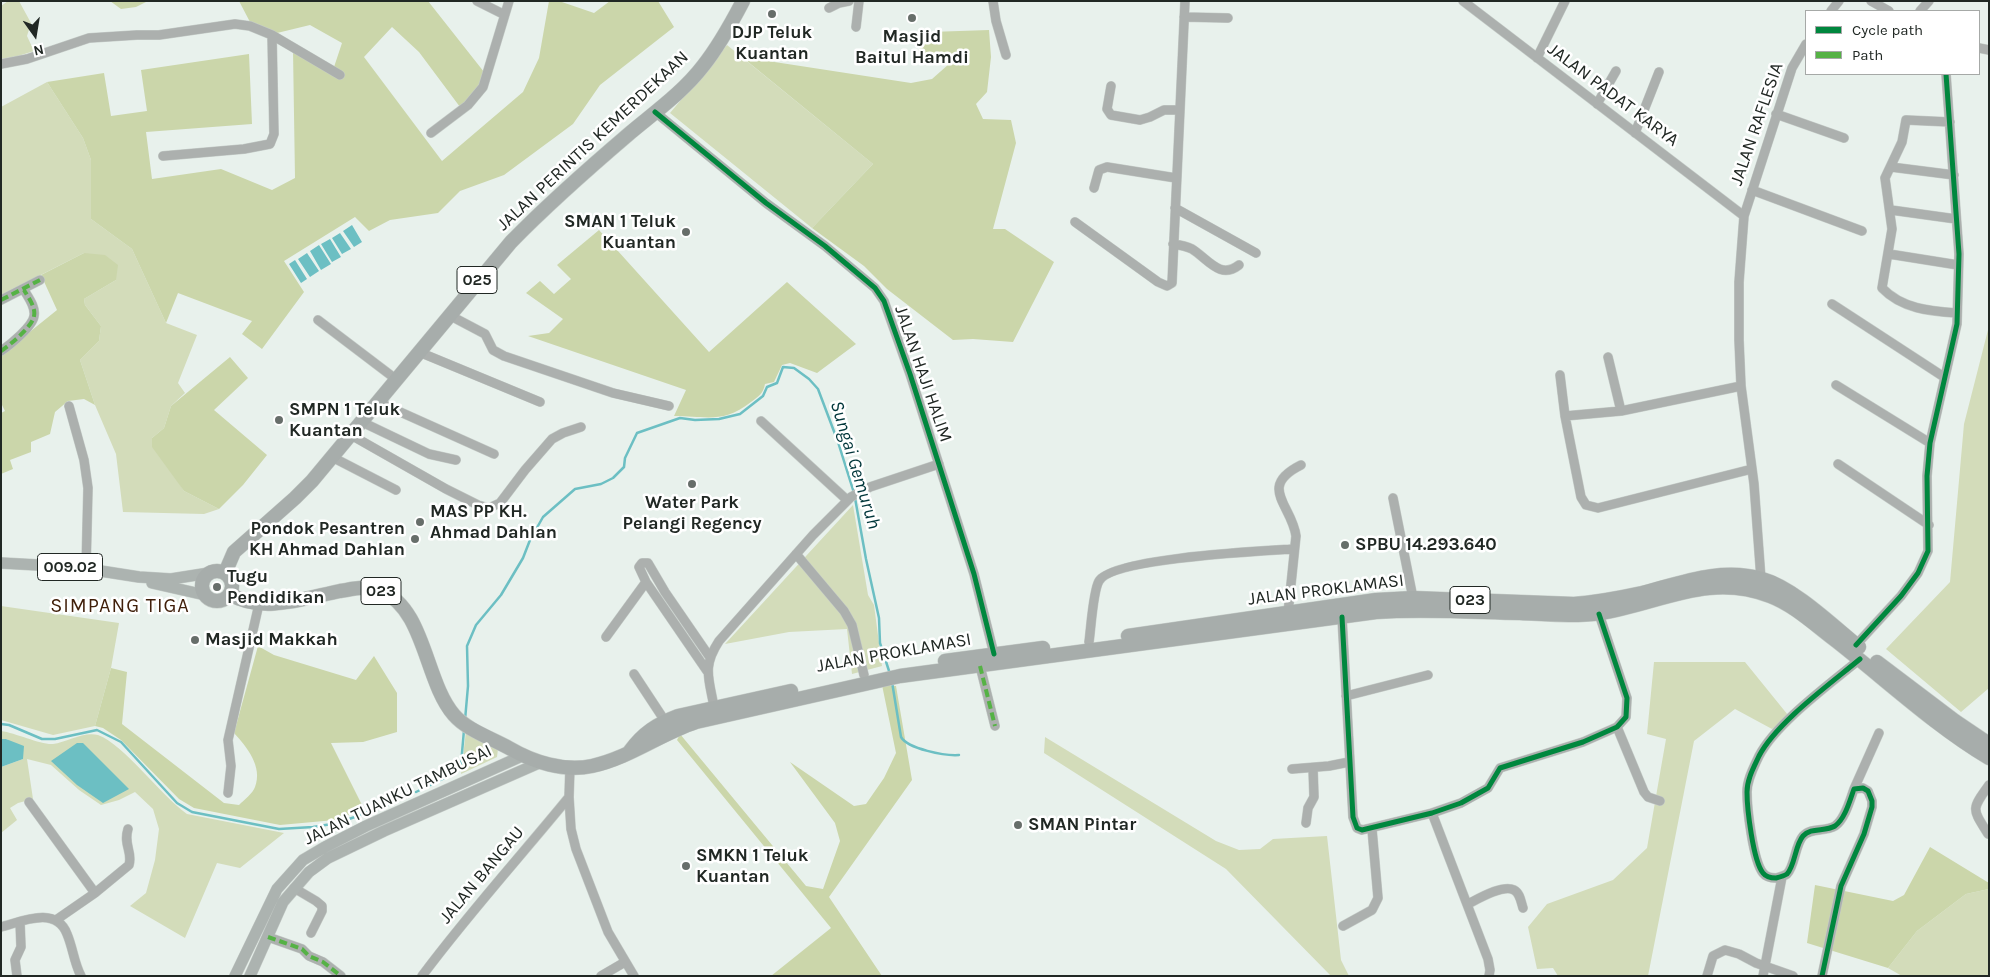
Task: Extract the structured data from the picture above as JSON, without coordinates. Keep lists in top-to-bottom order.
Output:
{
  "streets": {
    "highway": [
      "JALAN PERINTIS KEMERDEKAAN",
      "025",
      "JALAN PROKLAMASI",
      "023"
    ],
    "main road": ["009.02", "JALAN TUANKU TAMBUSAI"],
    "street": [
      "JALAN PADAT KARYA",
      "JALAN RAFLESIA",
      "JALAN HAJI HALIM",
      "JALAN BANGAU"
    ]
  },
  "crossings": [
    ["JALAN PADAT KARYA", "JALAN RAFLESIA"],
    ["JALAN RAFLESIA", "JALAN PROKLAMASI"],
    ["JALAN PERINTIS KEMERDEKAAN", "JALAN HAJI HALIM"],
    ["JALAN PERINTIS KEMERDEKAAN", "009.02"],
    ["JALAN PERINTIS KEMERDEKAAN", "023"],
    ["JALAN HAJI HALIM", "JALAN PROKLAMASI"],
    ["009.02", "023"],
    ["JALAN PROKLAMASI", "023"],
    ["JALAN PROKLAMASI", "JALAN TUANKU TAMBUSAI"],
    ["023", "JALAN TUANKU TAMBUSAI"]
  ],
  "districts": ["SIMPANG TIGA"],
  "water": ["Sungai Gemuruh"],
  "places": [
    "DJP Teluk Kuantan",
    "Masjid Baitul Hamdi",
    "SMAN 1 Teluk Kuantan",
    "SMPN 1 Teluk Kuantan",
    "Water Park Pelangi Regency",
    "MAS PP KH. Ahmad Dahlan",
    "Pondok Pesantren KH Ahmad Dahlan",
    "SPBU 14.293.640",
    "Tugu Pendidikan",
    "Masjid Makkah",
    "SMAN Pintar",
    "SMKN 1 Teluk Kuantan"
  ],
  "legend": ["Cycle path", "Path"],
  "north": "bottom"
}
